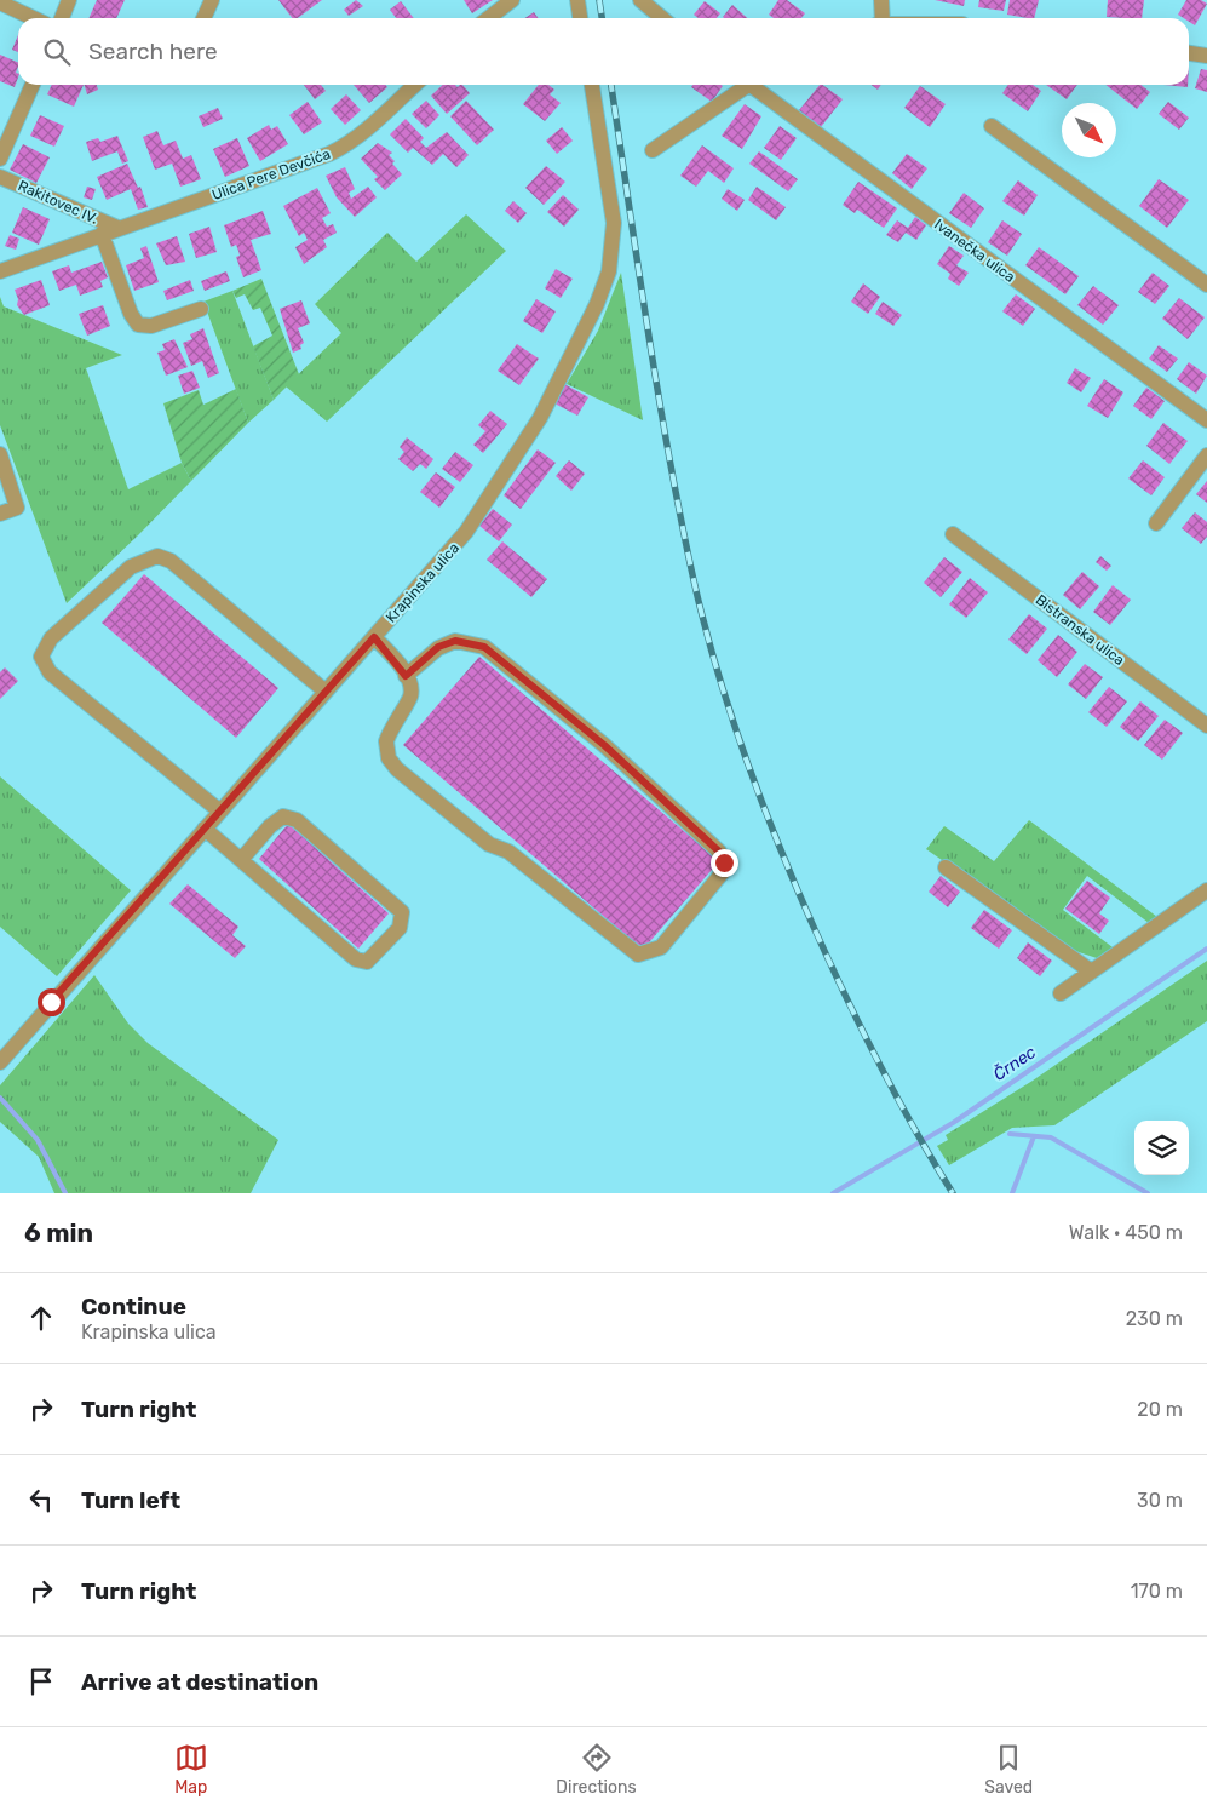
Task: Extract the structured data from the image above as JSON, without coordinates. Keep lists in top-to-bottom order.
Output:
{
  "streets": {
    "street": [
      "Ulica Pere Devčića",
      "Rakitovec IV.",
      "Ivanečka ulica",
      "Krapinska ulica",
      "Bistranska ulica"
    ]
  },
  "crossings": [
    ["Ulica Pere Devčića", "Rakitovec IV."]
  ],
  "water": ["Črnec"],
  "north": "bottom right",
  "page": {
    "search": "Search here",
    "heading": ["6 min", "Walk · 450 m"],
    "list": [
      ["Continue", "Krapinska ulica", "230 m"],
      ["Turn right", "20 m"],
      ["Turn left", "30 m"],
      ["Turn right", "170 m"],
      "Arrive at destination"
    ],
    "nav": ["Map", "Directions", "Saved"]
  }
}
